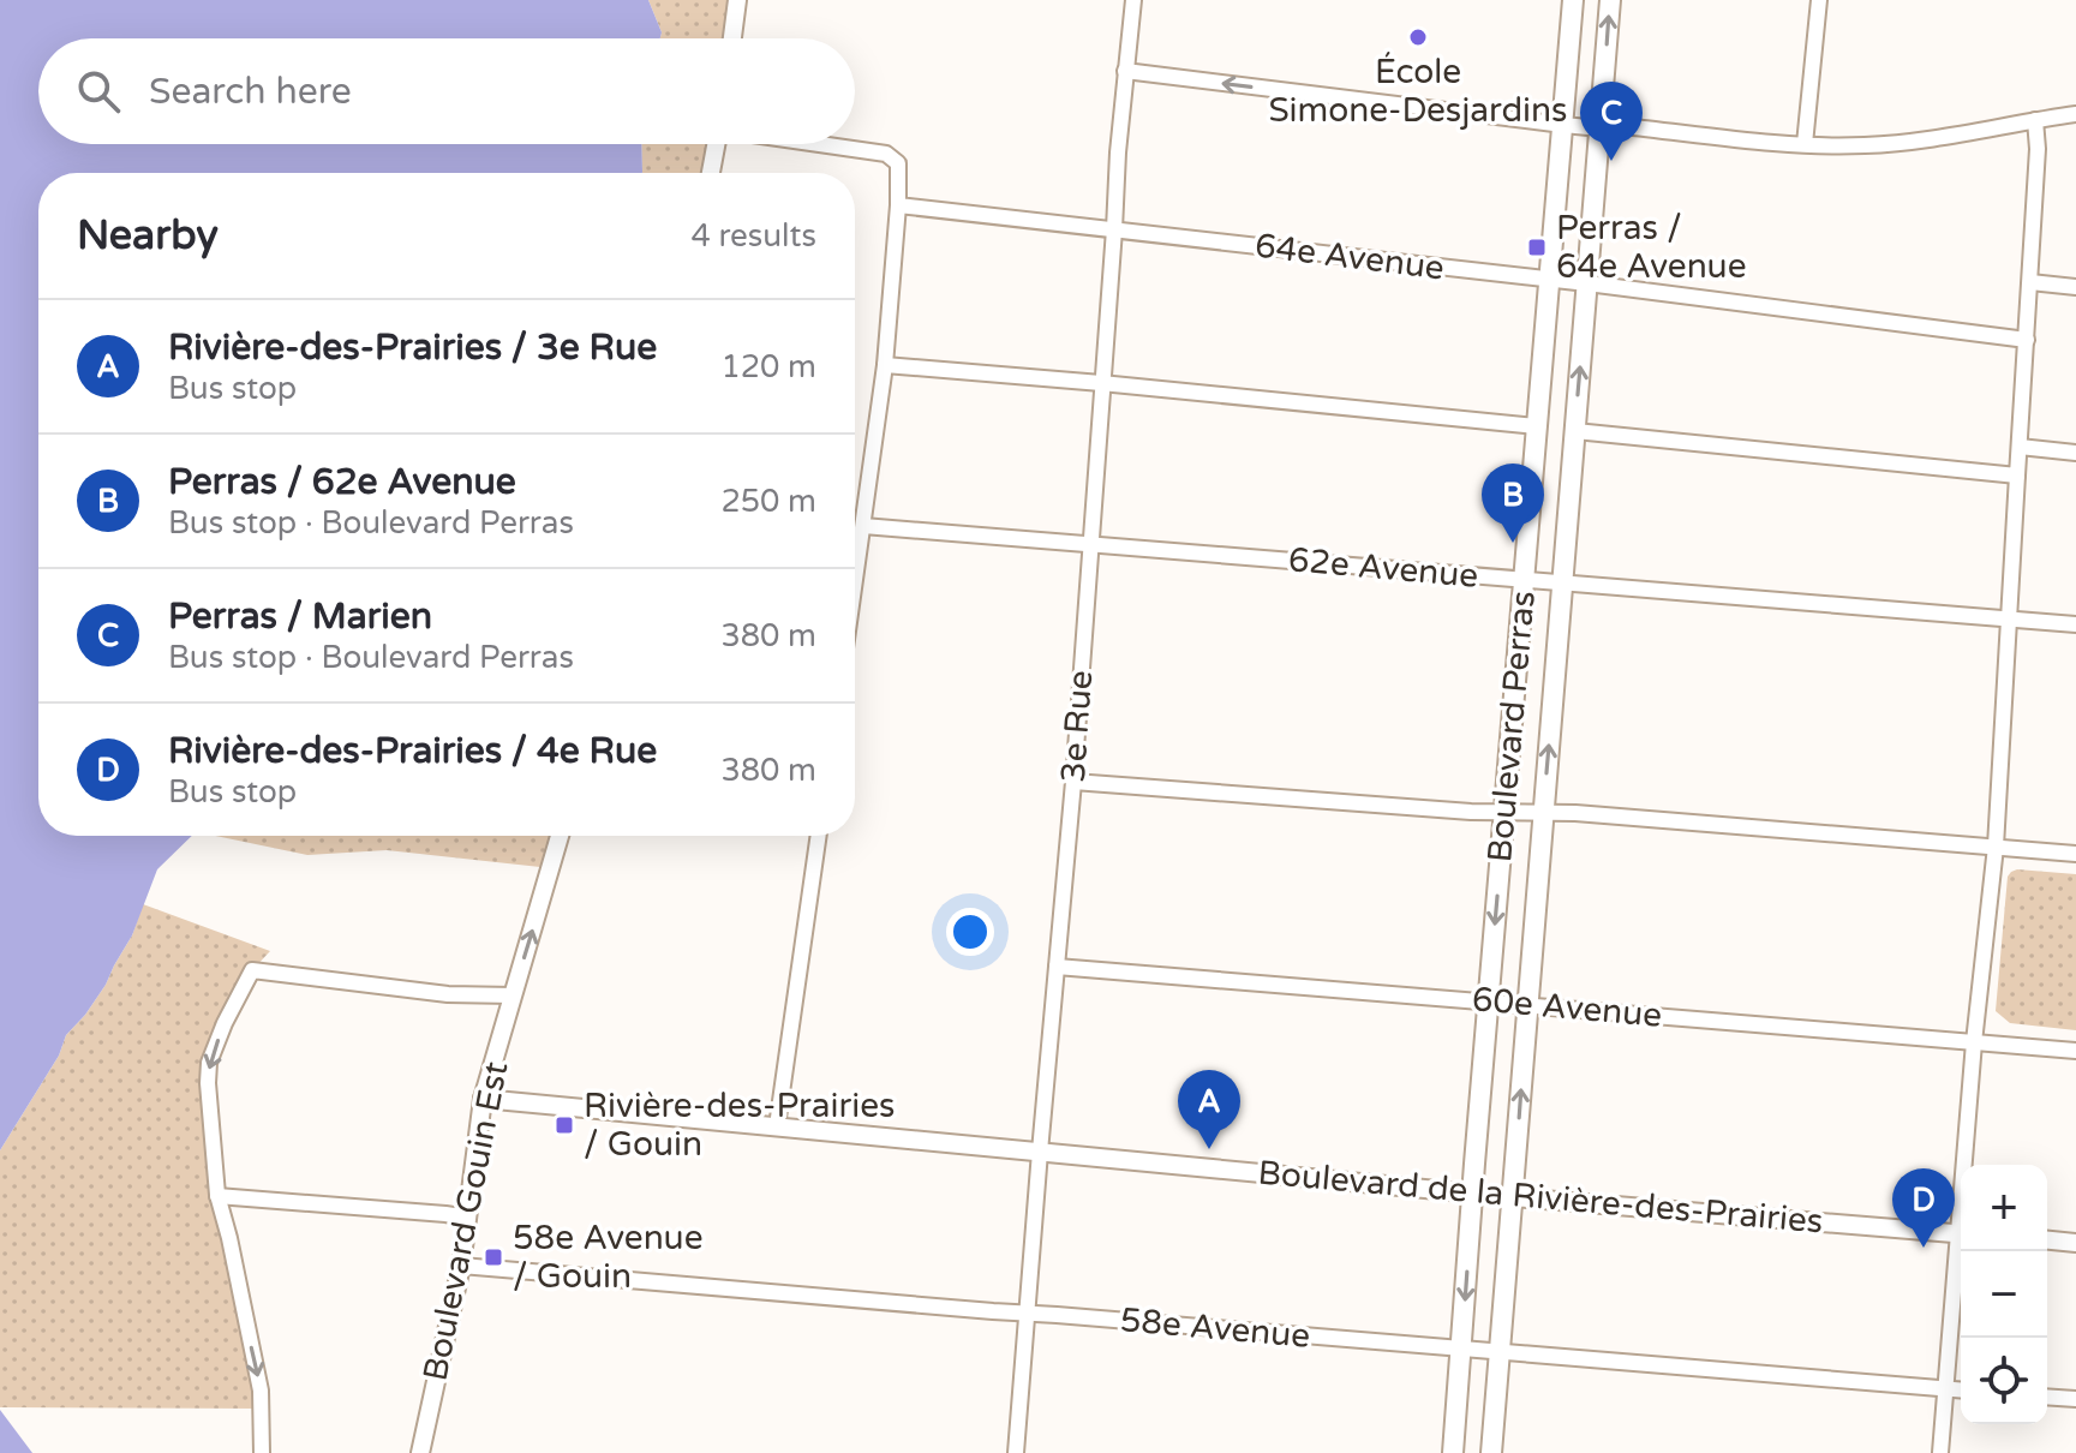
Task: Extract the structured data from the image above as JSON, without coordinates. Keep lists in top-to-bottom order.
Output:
{
  "streets": {
    "main road": ["Boulevard Perras"],
    "street": [
      "64e Avenue",
      "62e Avenue",
      "3e Rue",
      "60e Avenue",
      "Boulevard de la Rivière-des-Prairies",
      "Boulevard Gouin Est",
      "58e Avenue"
    ]
  },
  "crossings": [
    ["64e Avenue", "3e Rue"],
    ["64e Avenue", "Boulevard Perras"],
    ["62e Avenue", "3e Rue"],
    ["62e Avenue", "Boulevard Perras"],
    ["3e Rue", "60e Avenue"],
    ["3e Rue", "Boulevard de la Rivière-des-Prairies"],
    ["3e Rue", "58e Avenue"],
    ["Boulevard Perras", "60e Avenue"],
    ["Boulevard Perras", "Boulevard de la Rivière-des-Prairies"],
    ["Boulevard Perras", "58e Avenue"],
    ["Boulevard de la Rivière-des-Prairies", "Boulevard Gouin Est"],
    ["Boulevard Gouin Est", "58e Avenue"]
  ],
  "places": {
    "other": ["École Simone-Desjardins"],
    "transit": ["Perras / 64e Avenue", "Rivière-des-Prairies / Gouin", "58e Avenue / Gouin"]
  },
  "page": {
    "search": "Search here",
    "pins": [
      "C",
      "B",
      "A",
      "D"
    ],
    "heading": ["Nearby", "4 results"],
    "list": [
      {
        "mark": "A",
        "name": "Rivière-des-Prairies / 3e Rue",
        "note": "Bus stop",
        "value": "120 m"
      },
      {
        "mark": "B",
        "name": "Perras / 62e Avenue",
        "note": "Bus stop · Boulevard Perras",
        "value": "250 m"
      },
      {
        "mark": "C",
        "name": "Perras / Marien",
        "note": "Bus stop · Boulevard Perras",
        "value": "380 m"
      },
      {
        "mark": "D",
        "name": "Rivière-des-Prairies / 4e Rue",
        "note": "Bus stop",
        "value": "380 m"
      }
    ],
    "map_buttons": ["+", "−"]
  }
}
